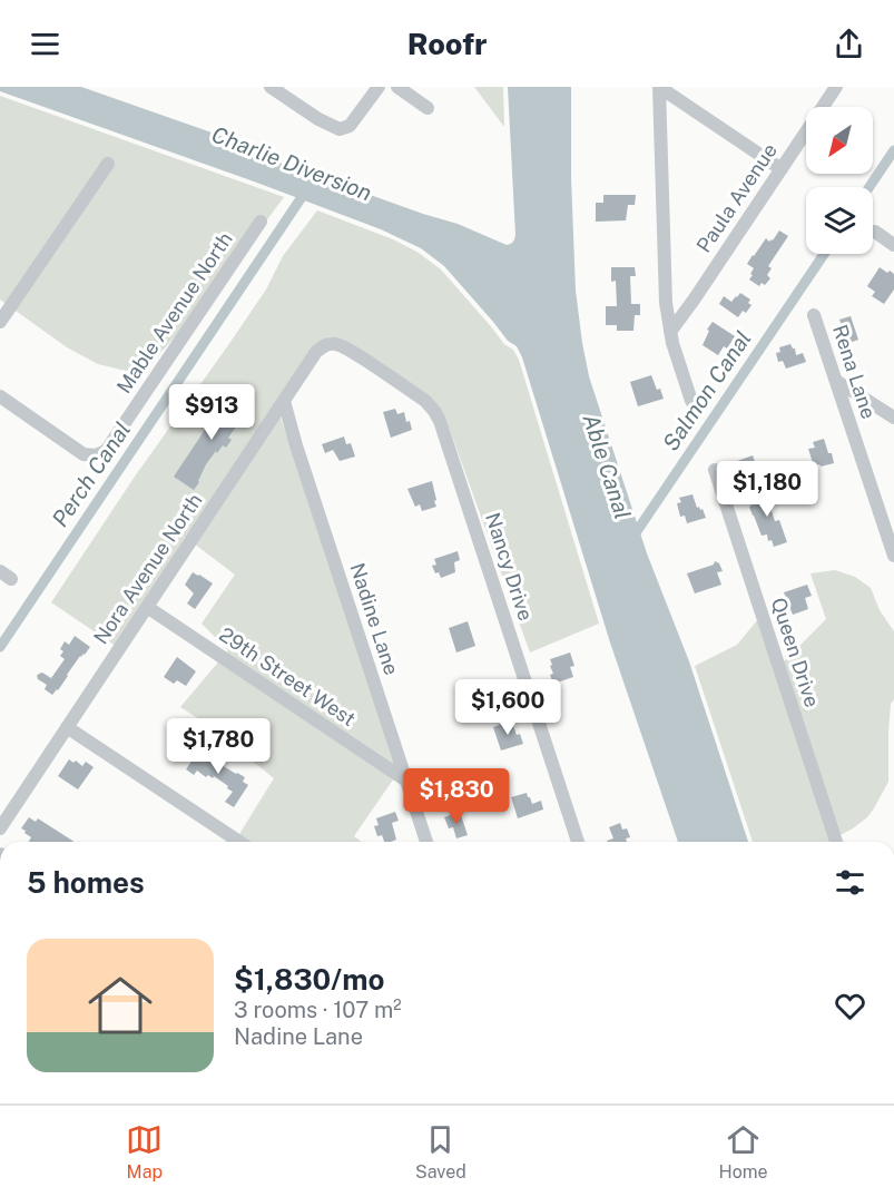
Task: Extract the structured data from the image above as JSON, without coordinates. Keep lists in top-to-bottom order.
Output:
{
  "streets": {
    "street": [
      "Paula Avenue",
      "Mable Avenue North",
      "Rena Lane",
      "Nancy Drive",
      "Nora Avenue North",
      "Nadine Lane",
      "Queen Drive",
      "29th Street West"
    ]
  },
  "crossings": [
    ["Nancy Drive", "Nora Avenue North"],
    ["Nora Avenue North", "Nadine Lane"],
    ["Nora Avenue North", "29th Street West"],
    ["Nadine Lane", "29th Street West"]
  ],
  "water": [
    "Charlie Diversion",
    "Salmon Canal",
    "Able Canal",
    "Perch Canal"
  ],
  "north": "bottom left",
  "page": {
    "header": "Roofr",
    "price": [
      "$913",
      "$1,180",
      "$1,600",
      "$1,780",
      "$1,830"
    ],
    "heading": "5 homes",
    "list": [
      {
        "name": "$1,830/mo",
        "note": "3 rooms · 107 m² · Nadine Lane"
      }
    ],
    "tabs": ["Map", "Saved", "Home"]
  }
}
